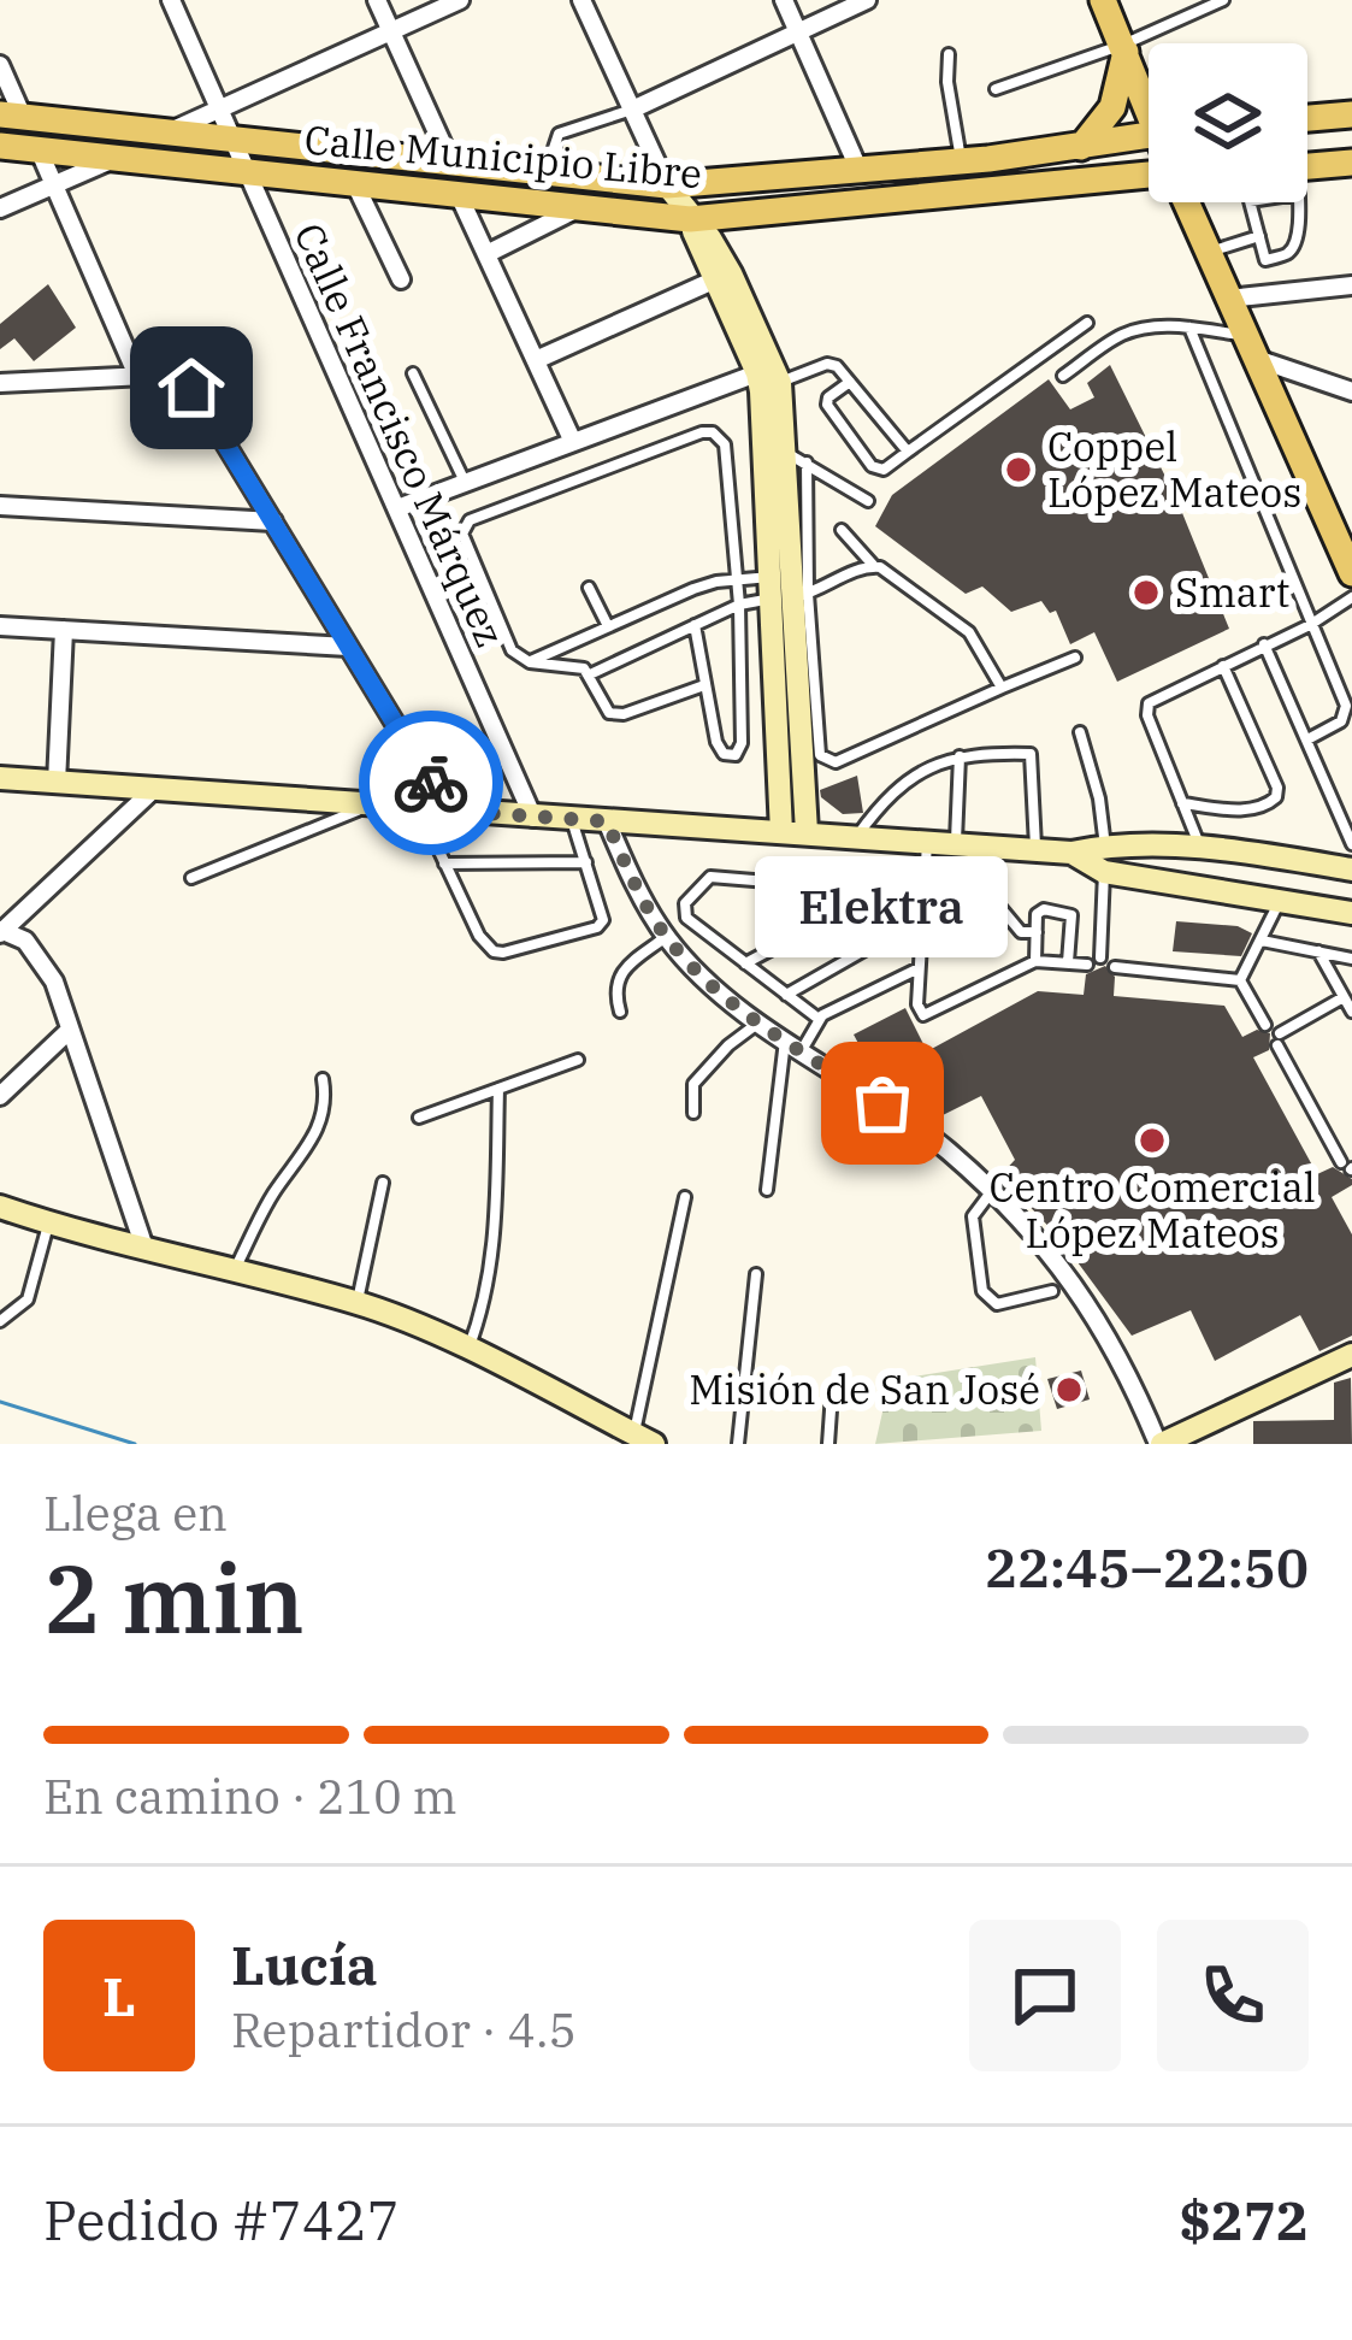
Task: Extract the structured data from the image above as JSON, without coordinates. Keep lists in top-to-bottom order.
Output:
{
  "streets": {
    "main road": ["Calle Municipio Libre"],
    "street": ["Calle Francisco Márquez"]
  },
  "crossings": [
    ["Calle Municipio Libre", "Calle Francisco Márquez"]
  ],
  "places": [
    "Coppel López Mateos",
    "Smart",
    "Elektra",
    "Centro Comercial López Mateos",
    "Misión de San José"
  ],
  "page": {
    "bubble": "Elektra",
    "heading": ["2 min", "Llega en", "22:45–22:50"],
    "panel": [
      "Lucía",
      "Repartidor · 4.5",
      "Pedido #7427",
      "$272"
    ],
    "bar": "En camino · 210 m",
    "round": "L"
  }
}
